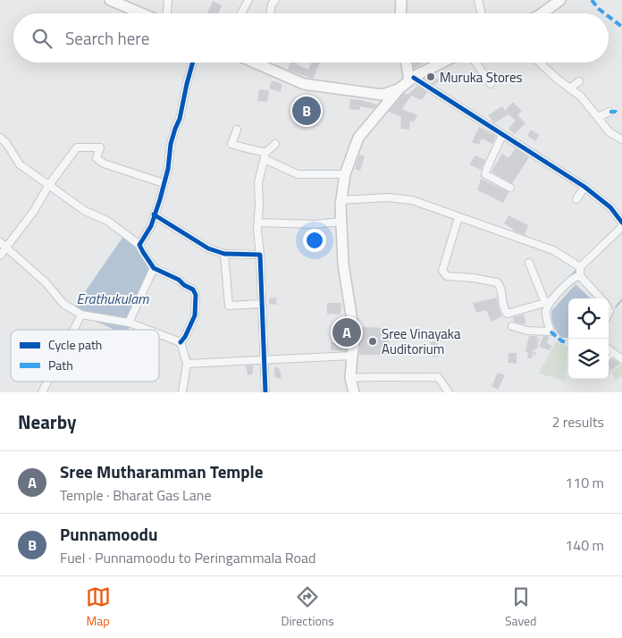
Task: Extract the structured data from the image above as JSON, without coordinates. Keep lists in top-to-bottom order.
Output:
{
  "water": ["Erathukulam"],
  "places": ["Muruka Stores", "Sree Vinayaka Auditorium"],
  "legend": ["Cycle path", "Path"],
  "page": {
    "search": "Search here",
    "pins": ["B", "A"],
    "heading": ["Nearby", "2 results"],
    "list": [
      {
        "mark": "A",
        "name": "Sree Mutharamman Temple",
        "note": "Temple · Bharat Gas Lane",
        "value": "110 m"
      },
      {
        "mark": "B",
        "name": "Punnamoodu",
        "note": "Fuel · Punnamoodu to Peringammala Road",
        "value": "140 m"
      }
    ],
    "nav": ["Map", "Directions", "Saved"]
  }
}
